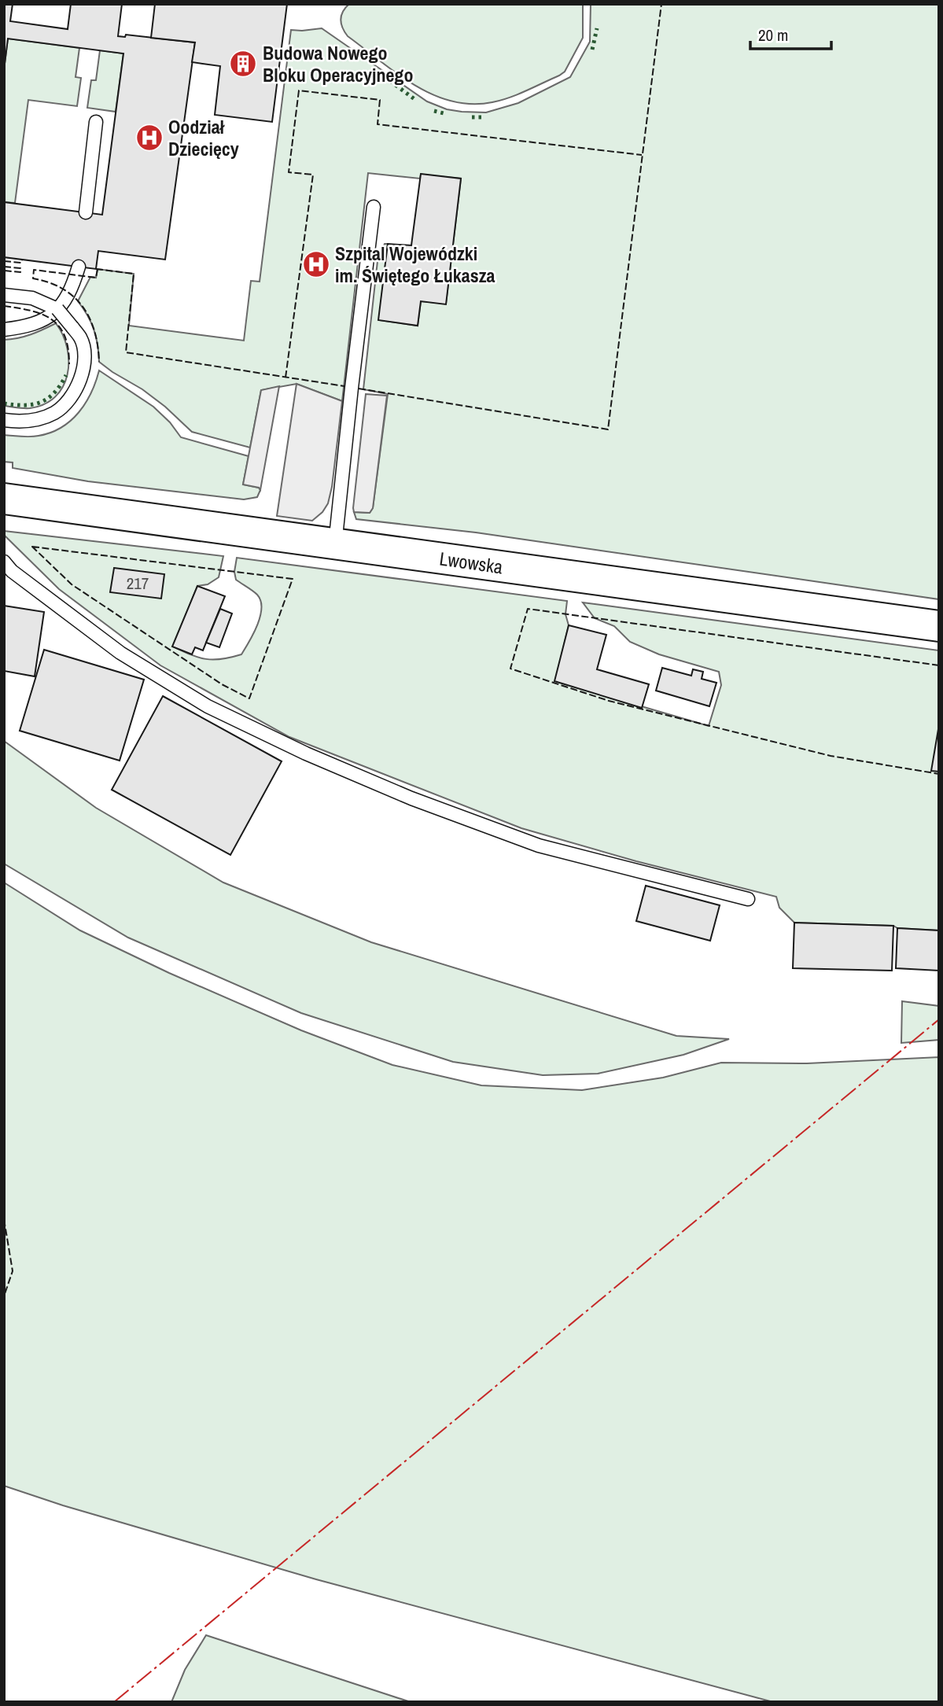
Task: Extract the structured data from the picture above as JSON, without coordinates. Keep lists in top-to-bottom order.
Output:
{
  "streets": {
    "main road": ["Lwowska"]
  },
  "places": {
    "building": ["Budowa Nowego Bloku Operacyjnego"],
    "hospital": ["Oodział Dziecięcy", "Szpital Wojewódzki im. Świętego Łukasza"]
  },
  "house_numbers": ["217"],
  "scale_bar": "20 m"
}
